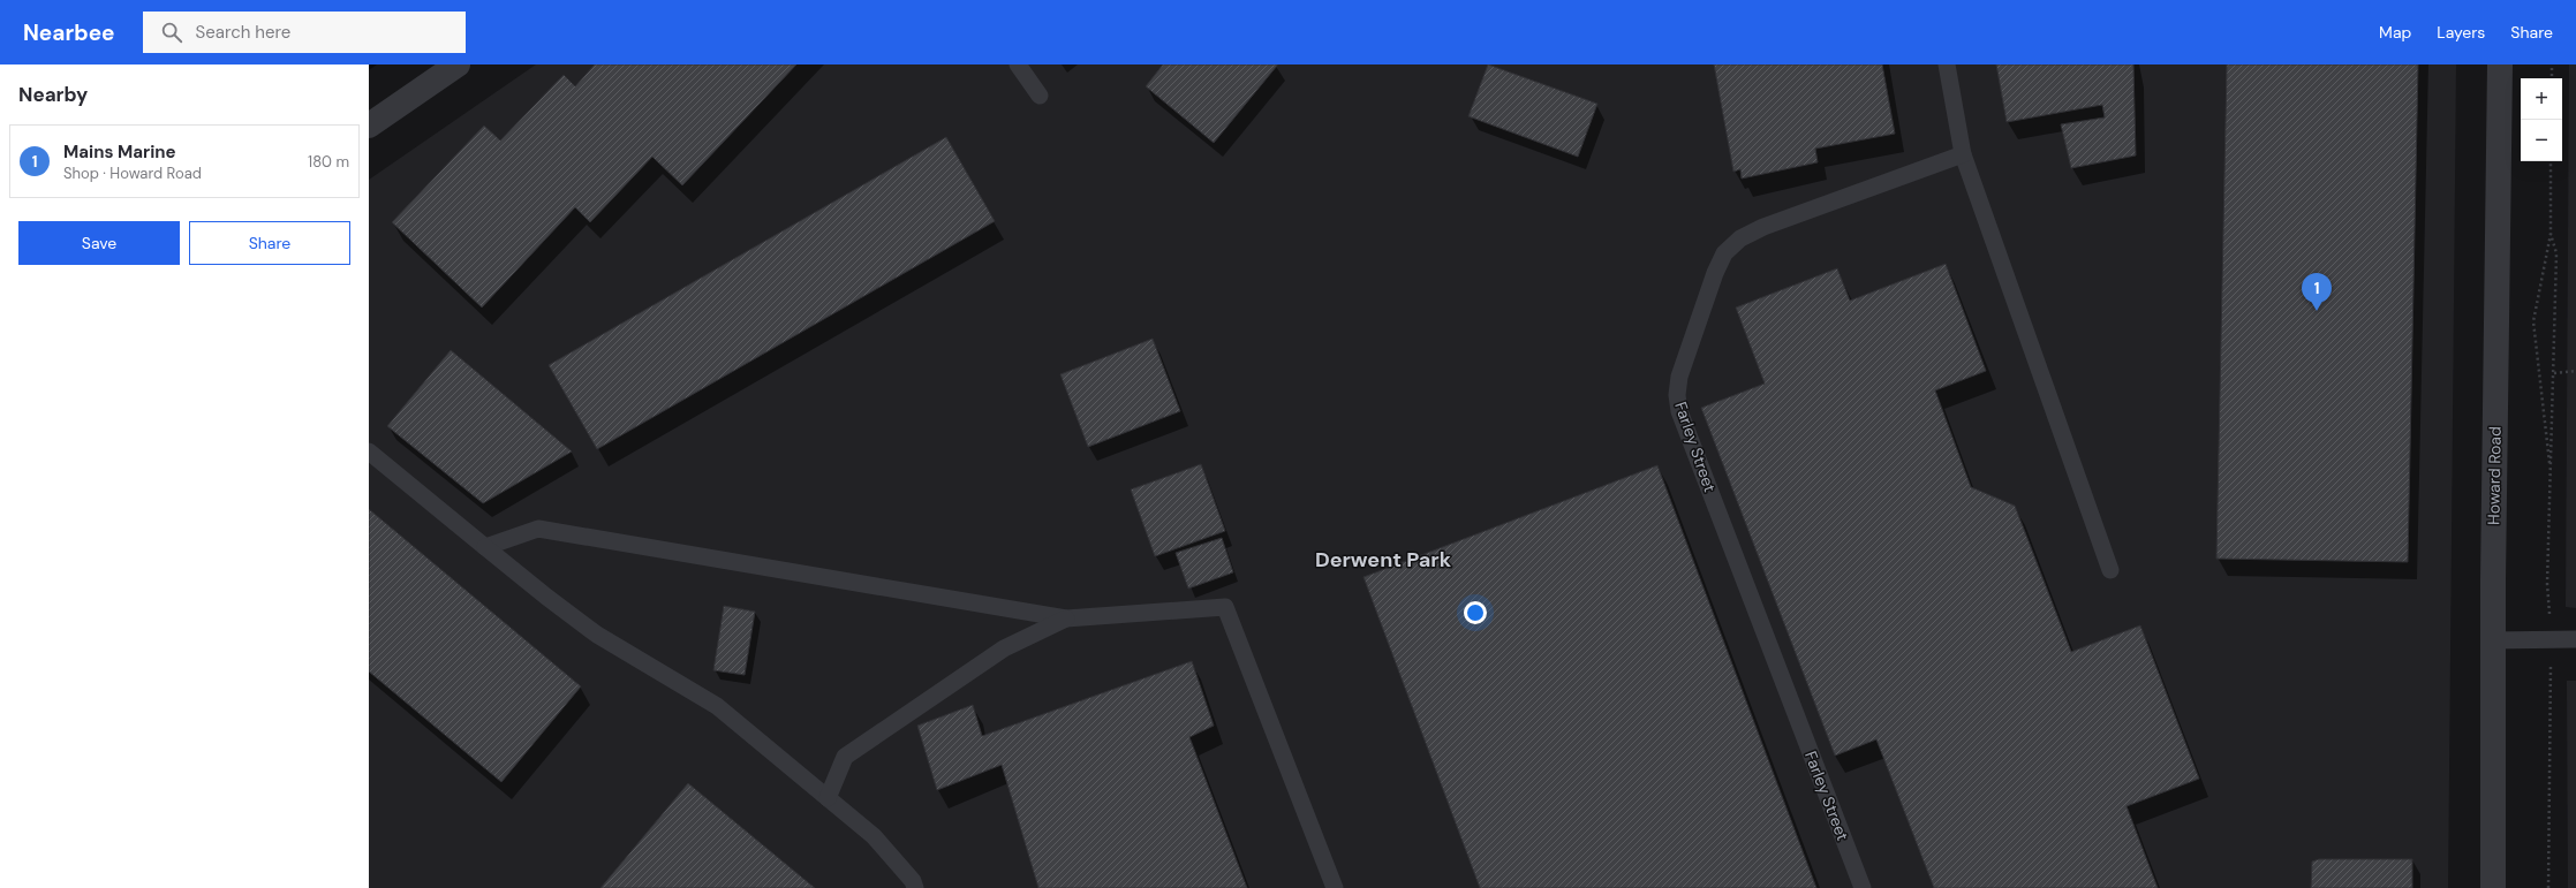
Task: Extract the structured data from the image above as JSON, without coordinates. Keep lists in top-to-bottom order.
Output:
{
  "streets": {
    "street": ["Howard Road"],
    "lane": ["Farley Street"]
  },
  "districts": ["Derwent Park"],
  "page": {
    "header": "Nearbee",
    "search": "Search here",
    "nav": ["Map", "Layers", "Share"],
    "heading": "Nearby",
    "map_buttons": ["+", "−"],
    "list": [
      {
        "mark": "1",
        "name": "Mains Marine",
        "note": "Shop · Howard Road",
        "value": "180 m"
      }
    ],
    "buttons": ["Save", "Share"],
    "pins": "1"
  }
}
